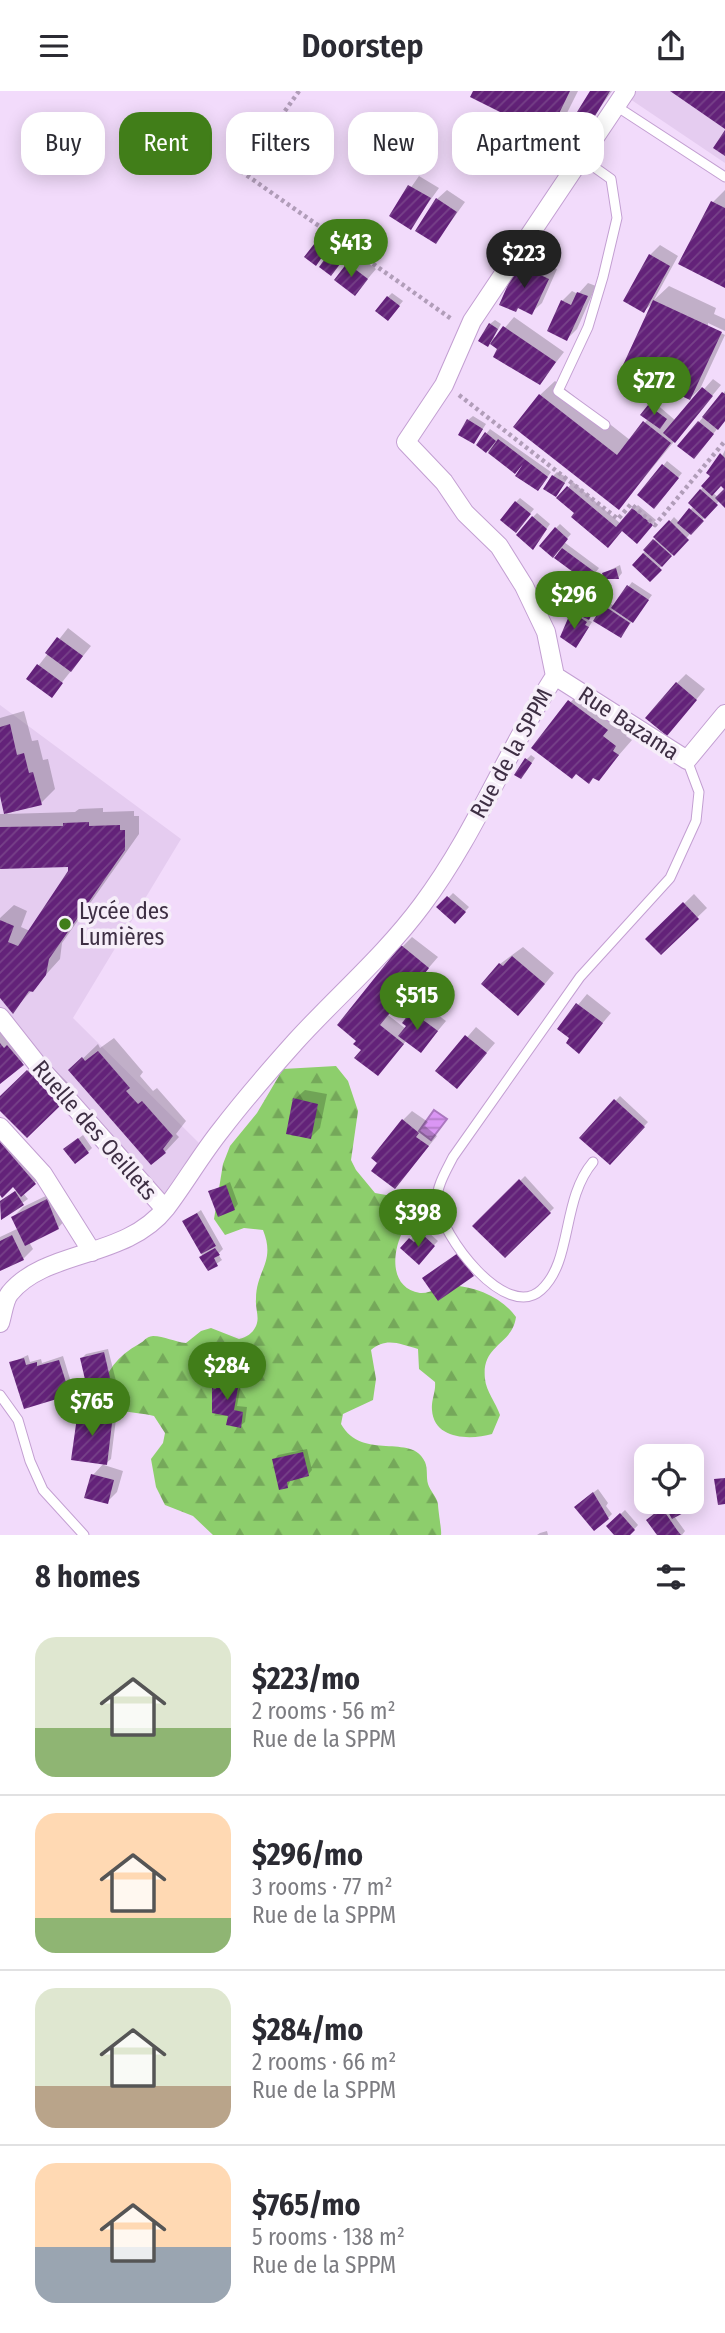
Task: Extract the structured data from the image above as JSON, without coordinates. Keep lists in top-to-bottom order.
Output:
{
  "streets": {
    "street": ["Rue Bazama", "Rue de la SPPM", "Ruelle des Oeillets"]
  },
  "crossings": [
    ["Rue Bazama", "Rue de la SPPM"],
    ["Rue de la SPPM", "Ruelle des Oeillets"]
  ],
  "places": ["Lycée des Lumières"],
  "page": {
    "header": "Doorstep",
    "chip": [
      "Buy",
      "Rent",
      "Filters",
      "New",
      "Apartment"
    ],
    "price": [
      "$413",
      "$223",
      "$272",
      "$296",
      "$515",
      "$398",
      "$284",
      "$765"
    ],
    "heading": "8 homes",
    "list": [
      {
        "name": "$223/mo",
        "note": "2 rooms · 56 m² · Rue de la SPPM"
      },
      {
        "name": "$296/mo",
        "note": "3 rooms · 77 m² · Rue de la SPPM"
      },
      {
        "name": "$284/mo",
        "note": "2 rooms · 66 m² · Rue de la SPPM"
      },
      {
        "name": "$765/mo",
        "note": "5 rooms · 138 m² · Rue de la SPPM"
      }
    ]
  }
}
